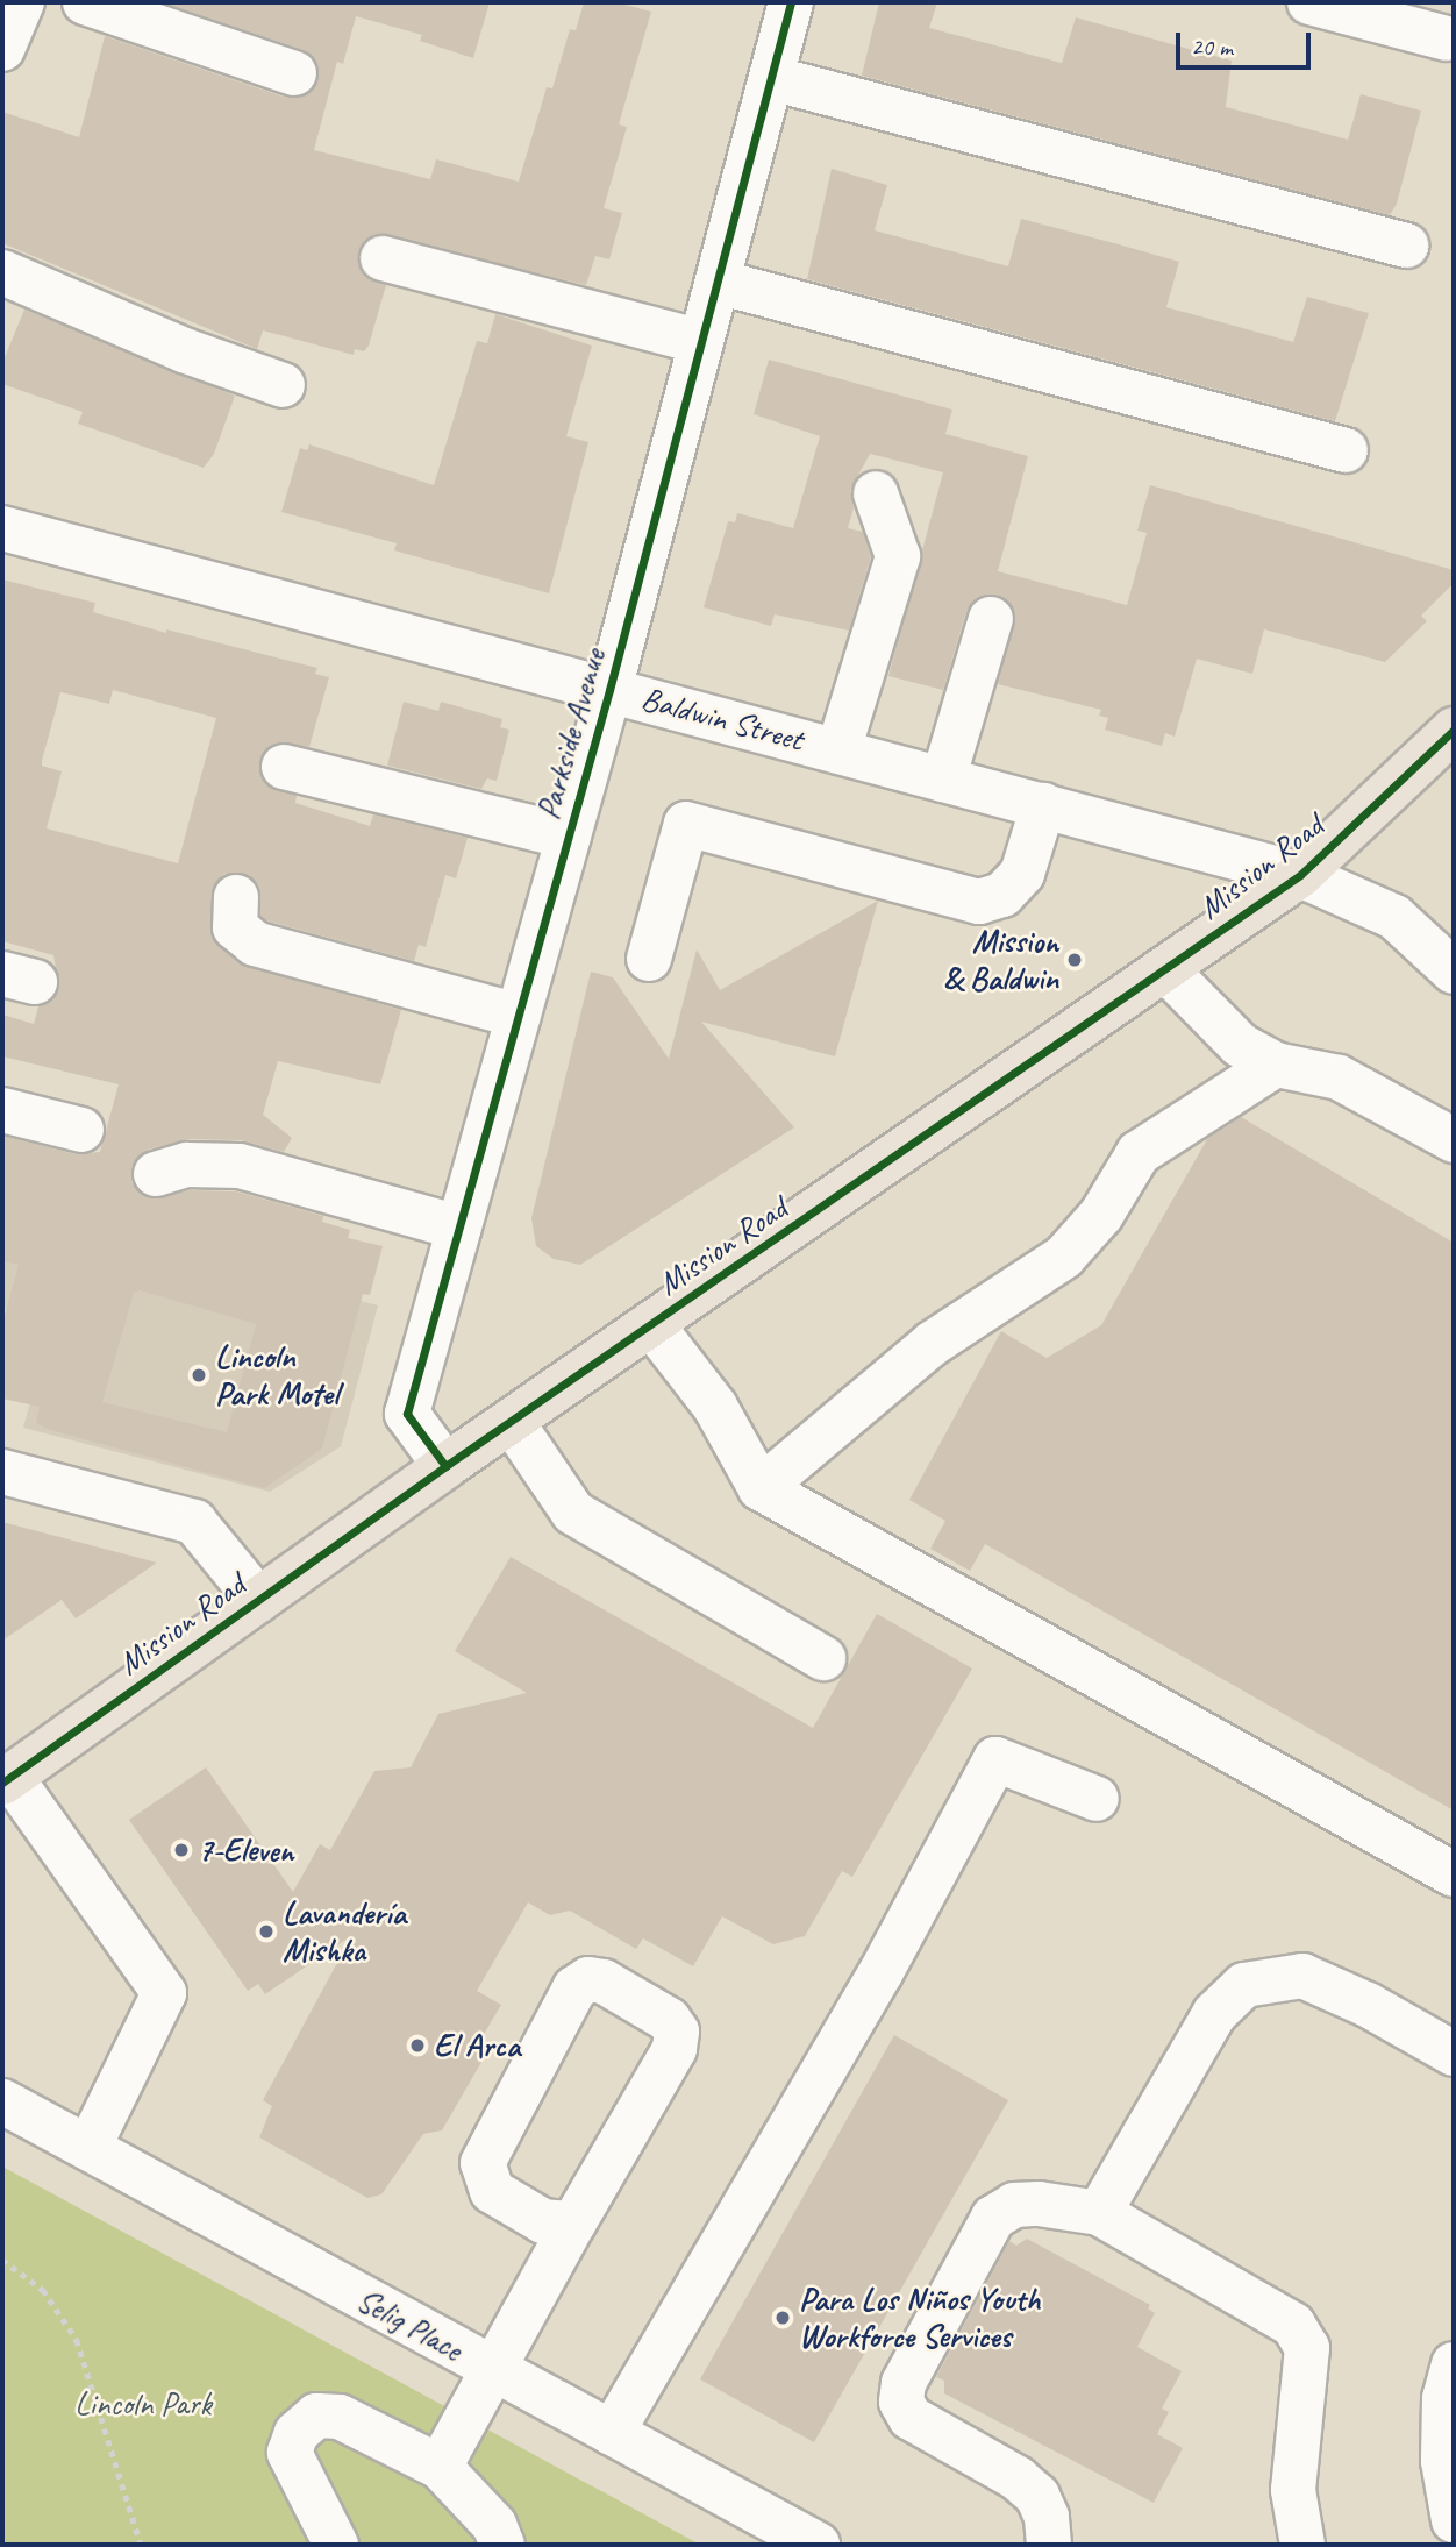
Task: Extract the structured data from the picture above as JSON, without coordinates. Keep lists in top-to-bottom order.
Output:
{
  "streets": {
    "main road": ["Mission Road"],
    "street": ["Baldwin Street", "Parkside Avenue", "Selig Place"]
  },
  "crossings": [
    ["Baldwin Street", "Parkside Avenue"],
    ["Baldwin Street", "Mission Road"],
    ["Parkside Avenue", "Mission Road"]
  ],
  "parks": ["Lincoln Park"],
  "places": [
    "Mission & Baldwin",
    "Lincoln Park Motel",
    "7-Eleven",
    "Lavandería Mishka",
    "El Arca",
    "Para Los Niños Youth Workforce Services"
  ],
  "scale_bar": "20 m"
}
